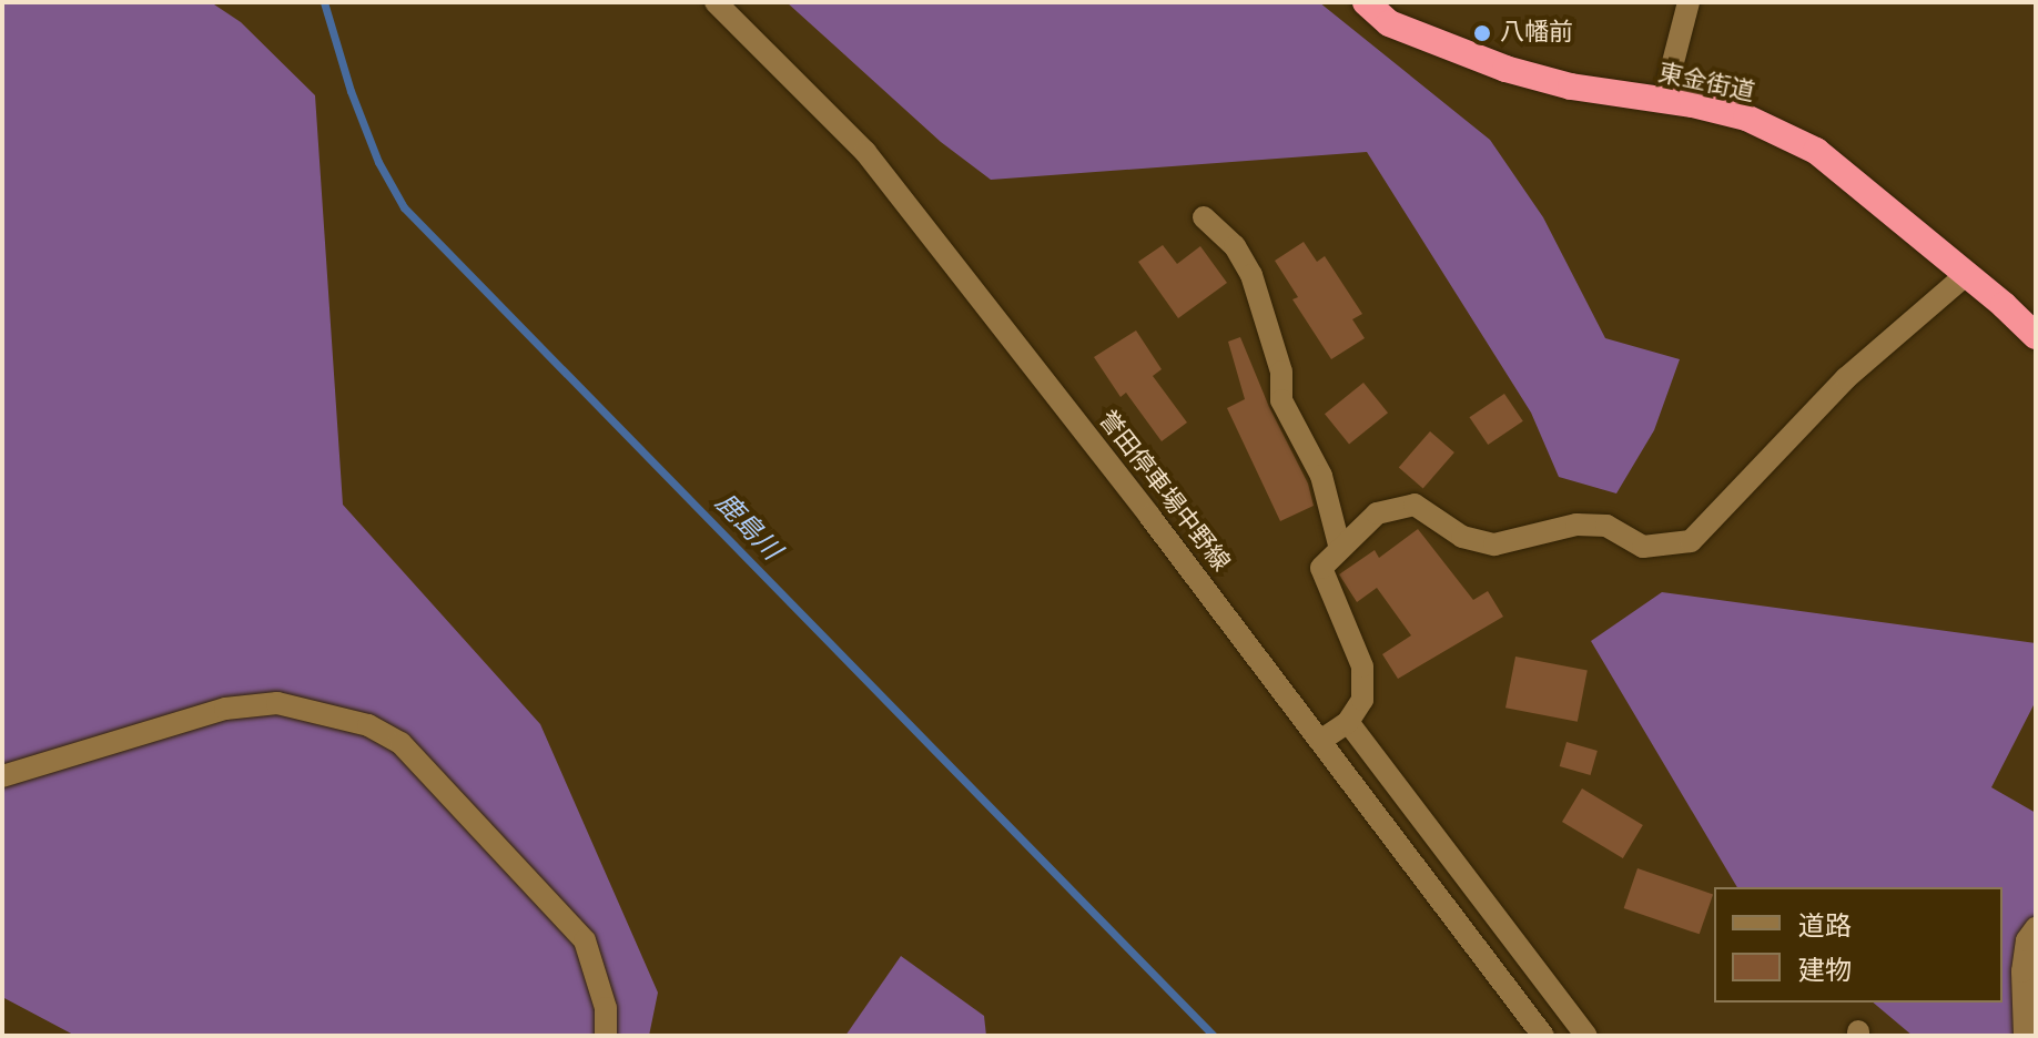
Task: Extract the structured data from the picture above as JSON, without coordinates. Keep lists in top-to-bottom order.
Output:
{
  "streets": {
    "highway": ["東金街道"],
    "street": ["誉田停車場中野線"]
  },
  "water": ["鹿島川"],
  "places": ["八幡前"],
  "legend": ["道路", "建物"]
}
